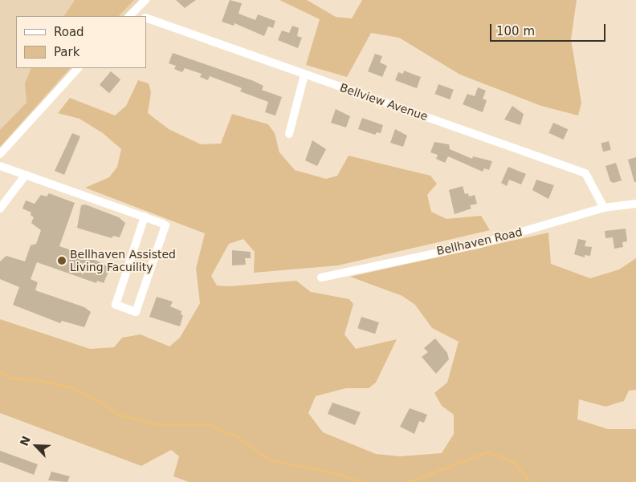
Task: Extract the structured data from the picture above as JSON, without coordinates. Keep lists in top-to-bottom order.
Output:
{
  "streets": {
    "street": ["Bellview Avenue", "Bellhaven Road"]
  },
  "crossings": [
    ["Bellview Avenue", "Bellhaven Road"]
  ],
  "places": ["Bellhaven Assisted Living Facuility"],
  "legend": ["Road", "Park"],
  "scale_bar": "100 m",
  "north": "top left"
}
